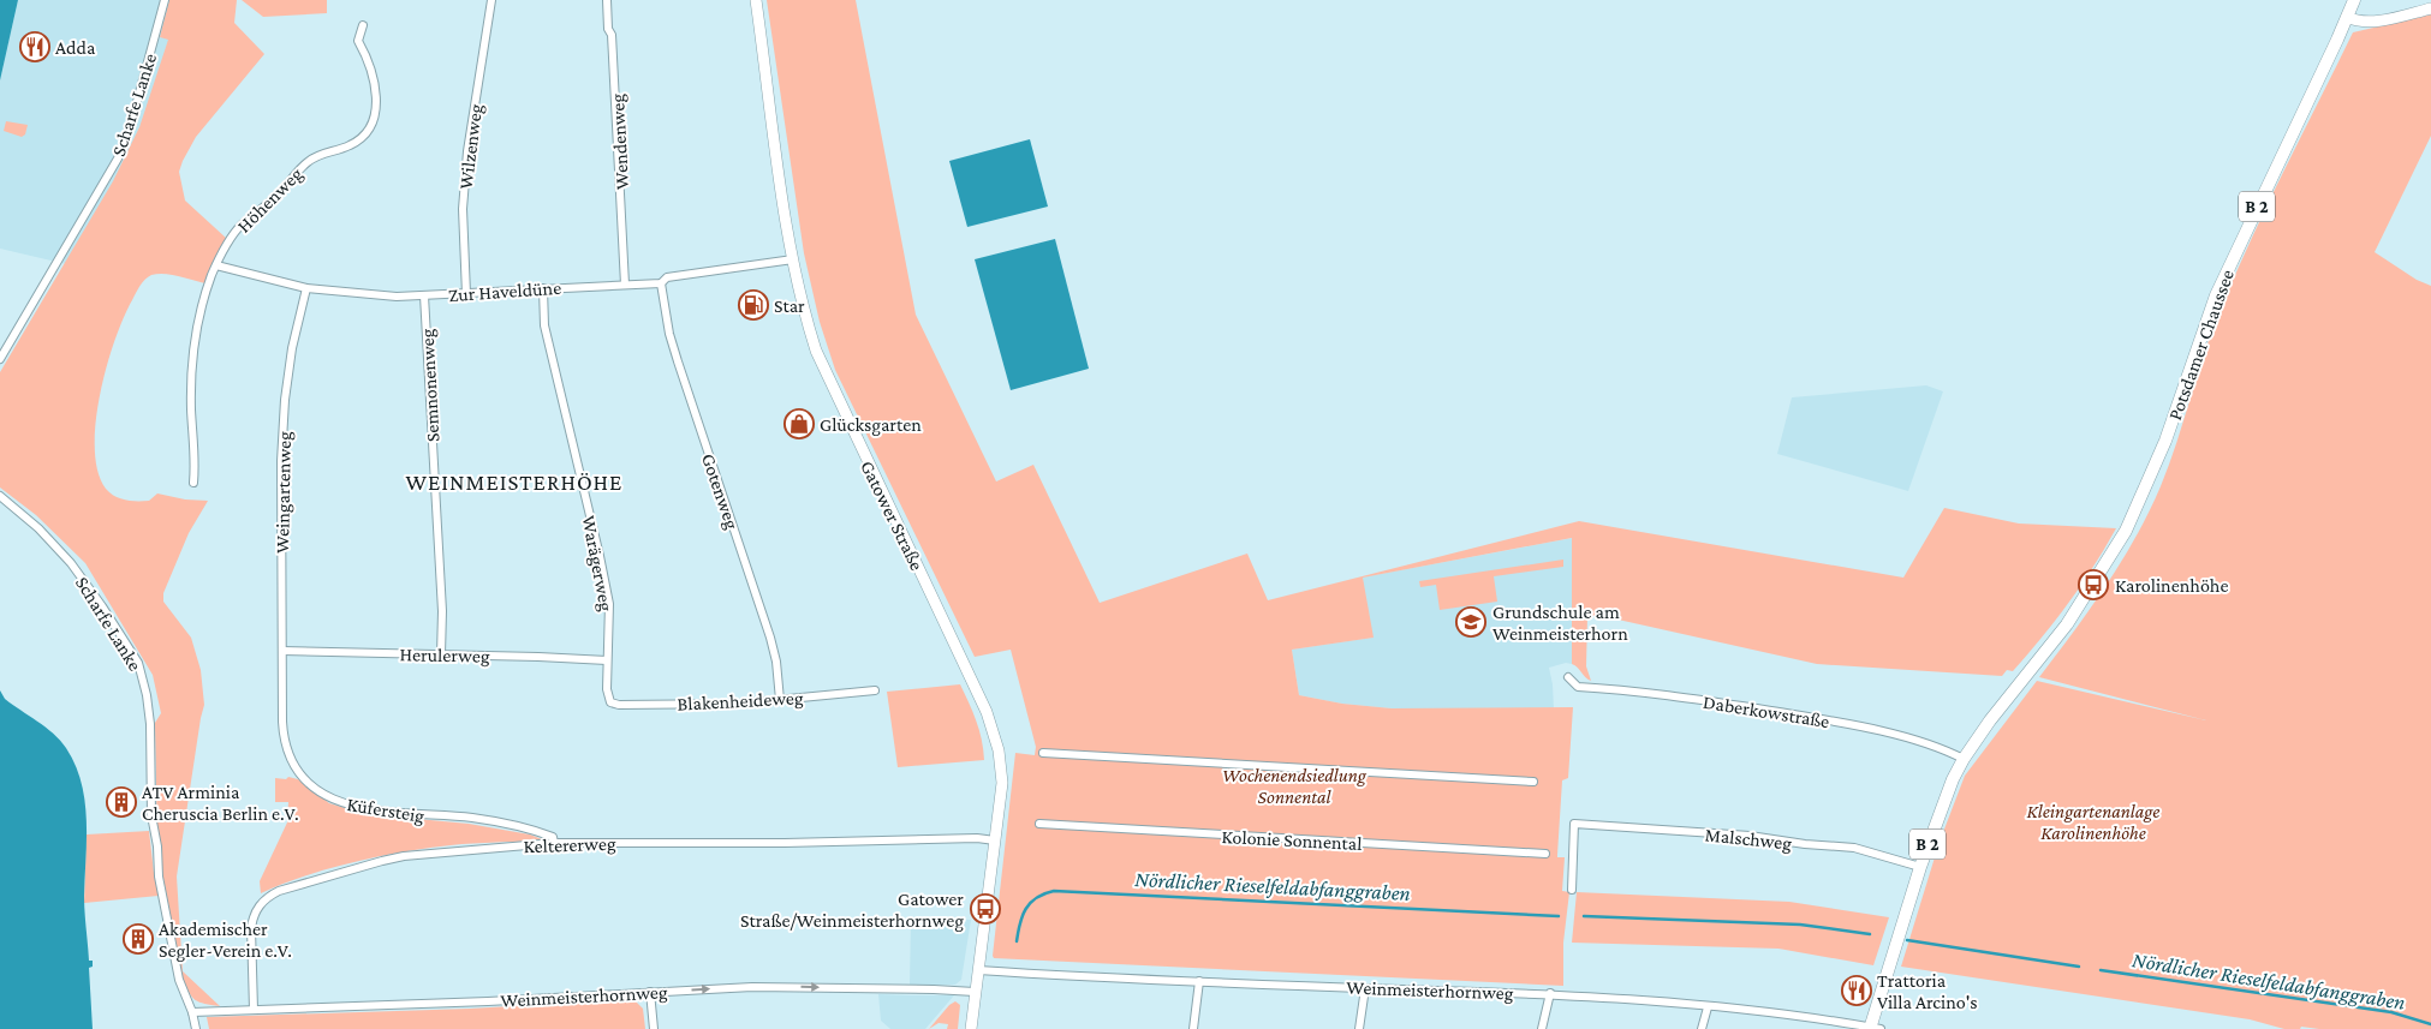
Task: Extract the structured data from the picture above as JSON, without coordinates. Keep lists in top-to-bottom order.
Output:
{
  "streets": {
    "main road": ["B 2", "Potsdamer Chaussee", "Gatower Straße"],
    "street": [
      "Scharfe Lanke",
      "Wendenweg",
      "Wilzenweg",
      "Höhenweg",
      "Zur Haveldüne",
      "Semnonenweg",
      "Gotenweg",
      "Weingartenweg",
      "Warägerweg",
      "Herulerweg",
      "Blakenheideweg",
      "Daberkowstraße",
      "Küfersteig",
      "Malschweg",
      "Kolonie Sonnental",
      "Keltererweg",
      "Weinmeisterhornweg"
    ]
  },
  "crossings": [
    ["Scharfe Lanke", "Weinmeisterhornweg"],
    ["Wendenweg", "Zur Haveldüne"],
    ["Wilzenweg", "Zur Haveldüne"],
    ["Höhenweg", "Zur Haveldüne"],
    ["B 2", "Potsdamer Chaussee"],
    ["B 2", "Daberkowstraße"],
    ["B 2", "Malschweg"],
    ["B 2", "Weinmeisterhornweg"],
    ["Zur Haveldüne", "Semnonenweg"],
    ["Zur Haveldüne", "Gotenweg"],
    ["Zur Haveldüne", "Weingartenweg"],
    ["Zur Haveldüne", "Gatower Straße"],
    ["Zur Haveldüne", "Warägerweg"],
    ["Potsdamer Chaussee", "Daberkowstraße"],
    ["Semnonenweg", "Herulerweg"],
    ["Gotenweg", "Blakenheideweg"],
    ["Weingartenweg", "Herulerweg"],
    ["Weingartenweg", "Küfersteig"],
    ["Gatower Straße", "Keltererweg"],
    ["Gatower Straße", "Weinmeisterhornweg"],
    ["Warägerweg", "Herulerweg"],
    ["Warägerweg", "Blakenheideweg"],
    ["Küfersteig", "Keltererweg"],
    ["Keltererweg", "Weinmeisterhornweg"]
  ],
  "districts": ["WEINMEISTERHÖHE"],
  "water": ["Nördlicher Rieselfeldabfanggraben"],
  "parks": ["Wochenendsiedlung Sonnental", "Kleingartenanlage Karolinenhöhe"],
  "places": {
    "restaurant": ["Adda", "Trattoria Villa Arcino's"],
    "fuel station": ["Star"],
    "shop": ["Glücksgarten"],
    "bus stop": ["Karolinenhöhe", "Gatower Straße/Weinmeisterhornweg"],
    "school or university": ["Grundschule am Weinmeisterhorn"],
    "building": ["ATV Arminia Cheruscia Berlin e.V.", "Akademischer Segler-Verein e.V."]
  }
}
